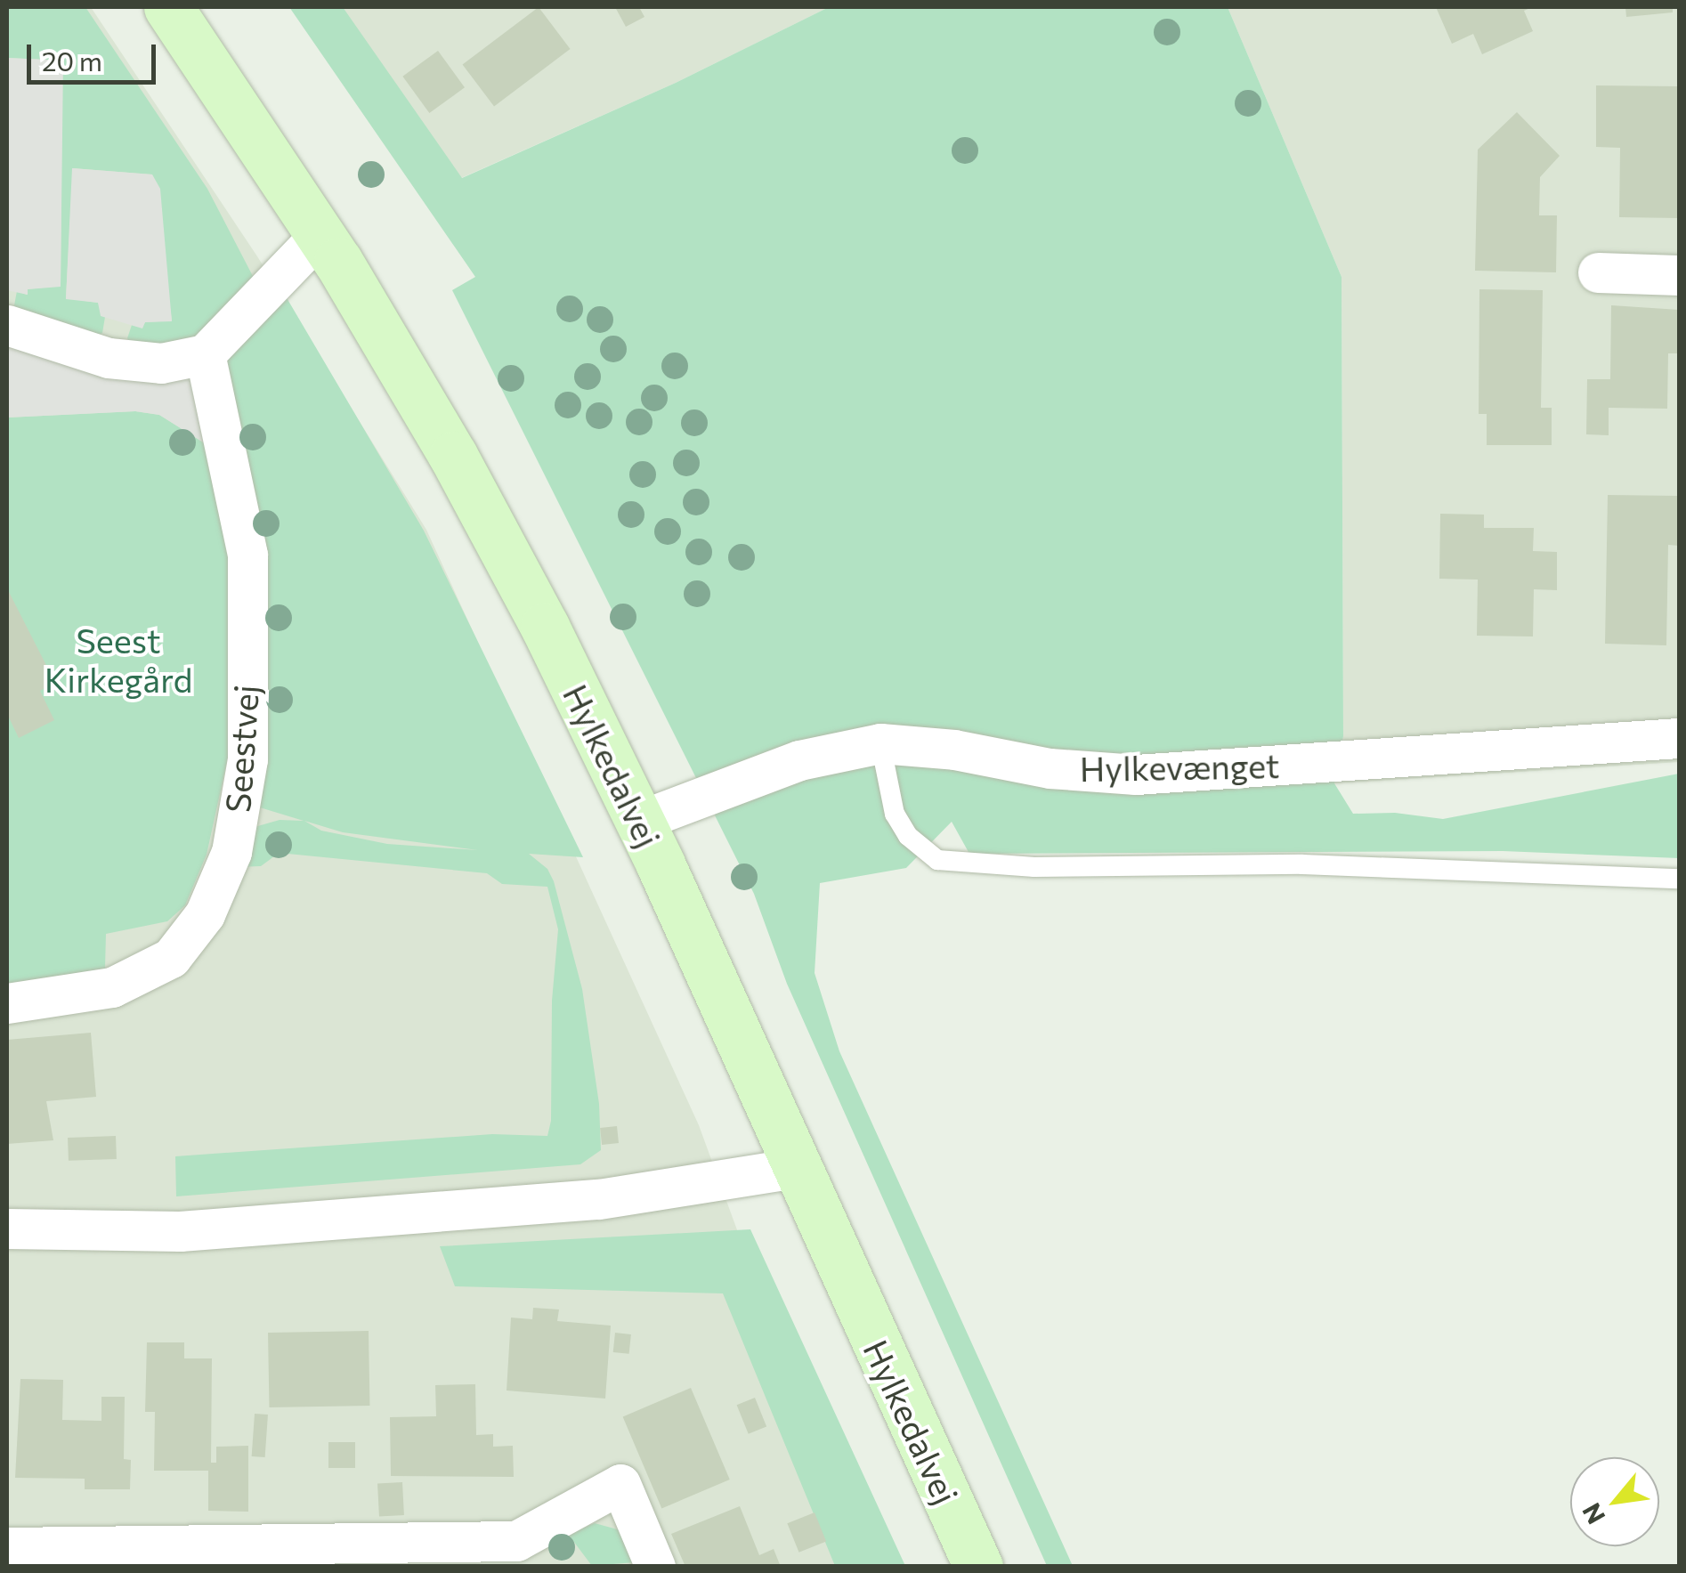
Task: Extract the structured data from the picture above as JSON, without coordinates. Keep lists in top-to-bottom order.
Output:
{
  "streets": {
    "street": ["Seestvej", "Hylkedalvej", "Hylkevænget"]
  },
  "crossings": [
    ["Hylkedalvej", "Hylkevænget"]
  ],
  "parks": ["Seest Kirkegård"],
  "scale_bar": "20 m",
  "north": "bottom left"
}
